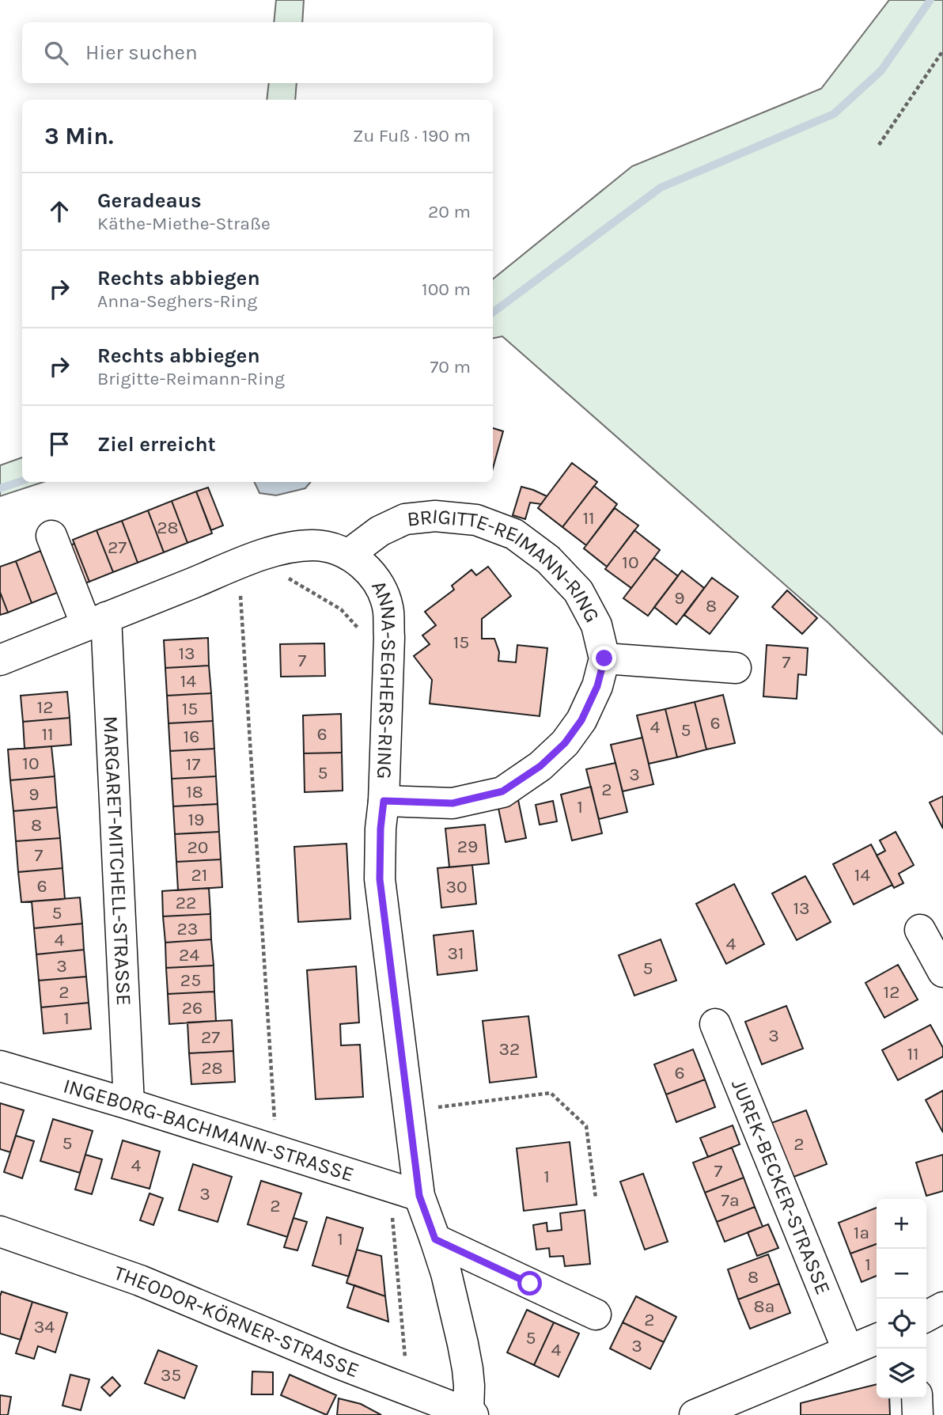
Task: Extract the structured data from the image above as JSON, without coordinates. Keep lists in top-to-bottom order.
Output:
{
  "streets": {
    "street": [
      "BRIGITTE-REIMANN-RING",
      "ANNA-SEGHERS-RING",
      "MARGARET-MITCHELL-STRASSE",
      "INGEBORG-BACHMANN-STRASSE",
      "JUREK-BECKER-STRASSE",
      "THEODOR-KÖRNER-STRASSE"
    ]
  },
  "crossings": [
    ["BRIGITTE-REIMANN-RING", "ANNA-SEGHERS-RING"],
    ["ANNA-SEGHERS-RING", "MARGARET-MITCHELL-STRASSE"],
    ["ANNA-SEGHERS-RING", "INGEBORG-BACHMANN-STRASSE"],
    ["ANNA-SEGHERS-RING", "THEODOR-KÖRNER-STRASSE"],
    ["MARGARET-MITCHELL-STRASSE", "INGEBORG-BACHMANN-STRASSE"]
  ],
  "house_numbers": [
    "11",
    "28",
    "27",
    "10",
    "9",
    "8",
    "15",
    "13",
    "7",
    "7",
    "14",
    "12",
    "15",
    "6",
    "4",
    "5",
    "11",
    "6",
    "16",
    "10",
    "17",
    "5",
    "3",
    "2",
    "18",
    "9",
    "1",
    "19",
    "8",
    "29",
    "20",
    "7",
    "21",
    "14",
    "6",
    "30",
    "22",
    "13",
    "5",
    "23",
    "4",
    "4",
    "31",
    "24",
    "3",
    "5",
    "25",
    "2",
    "12",
    "26",
    "1",
    "3",
    "27",
    "32",
    "11",
    "28",
    "6",
    "5",
    "2",
    "4",
    "7",
    "1",
    "3",
    "7a",
    "2",
    "1a",
    "1",
    "1",
    "8",
    "8a",
    "2",
    "34",
    "5",
    "3",
    "4",
    "35"
  ],
  "page": {
    "search": "Hier suchen",
    "heading": ["3 Min.", "Zu Fuß · 190 m"],
    "list": [
      ["Geradeaus", "Käthe-Miethe-Straße", "20 m"],
      ["Rechts abbiegen", "Anna-Seghers-Ring", "100 m"],
      ["Rechts abbiegen", "Brigitte-Reimann-Ring", "70 m"],
      "Ziel erreicht"
    ],
    "map_buttons": ["+", "−"]
  }
}
